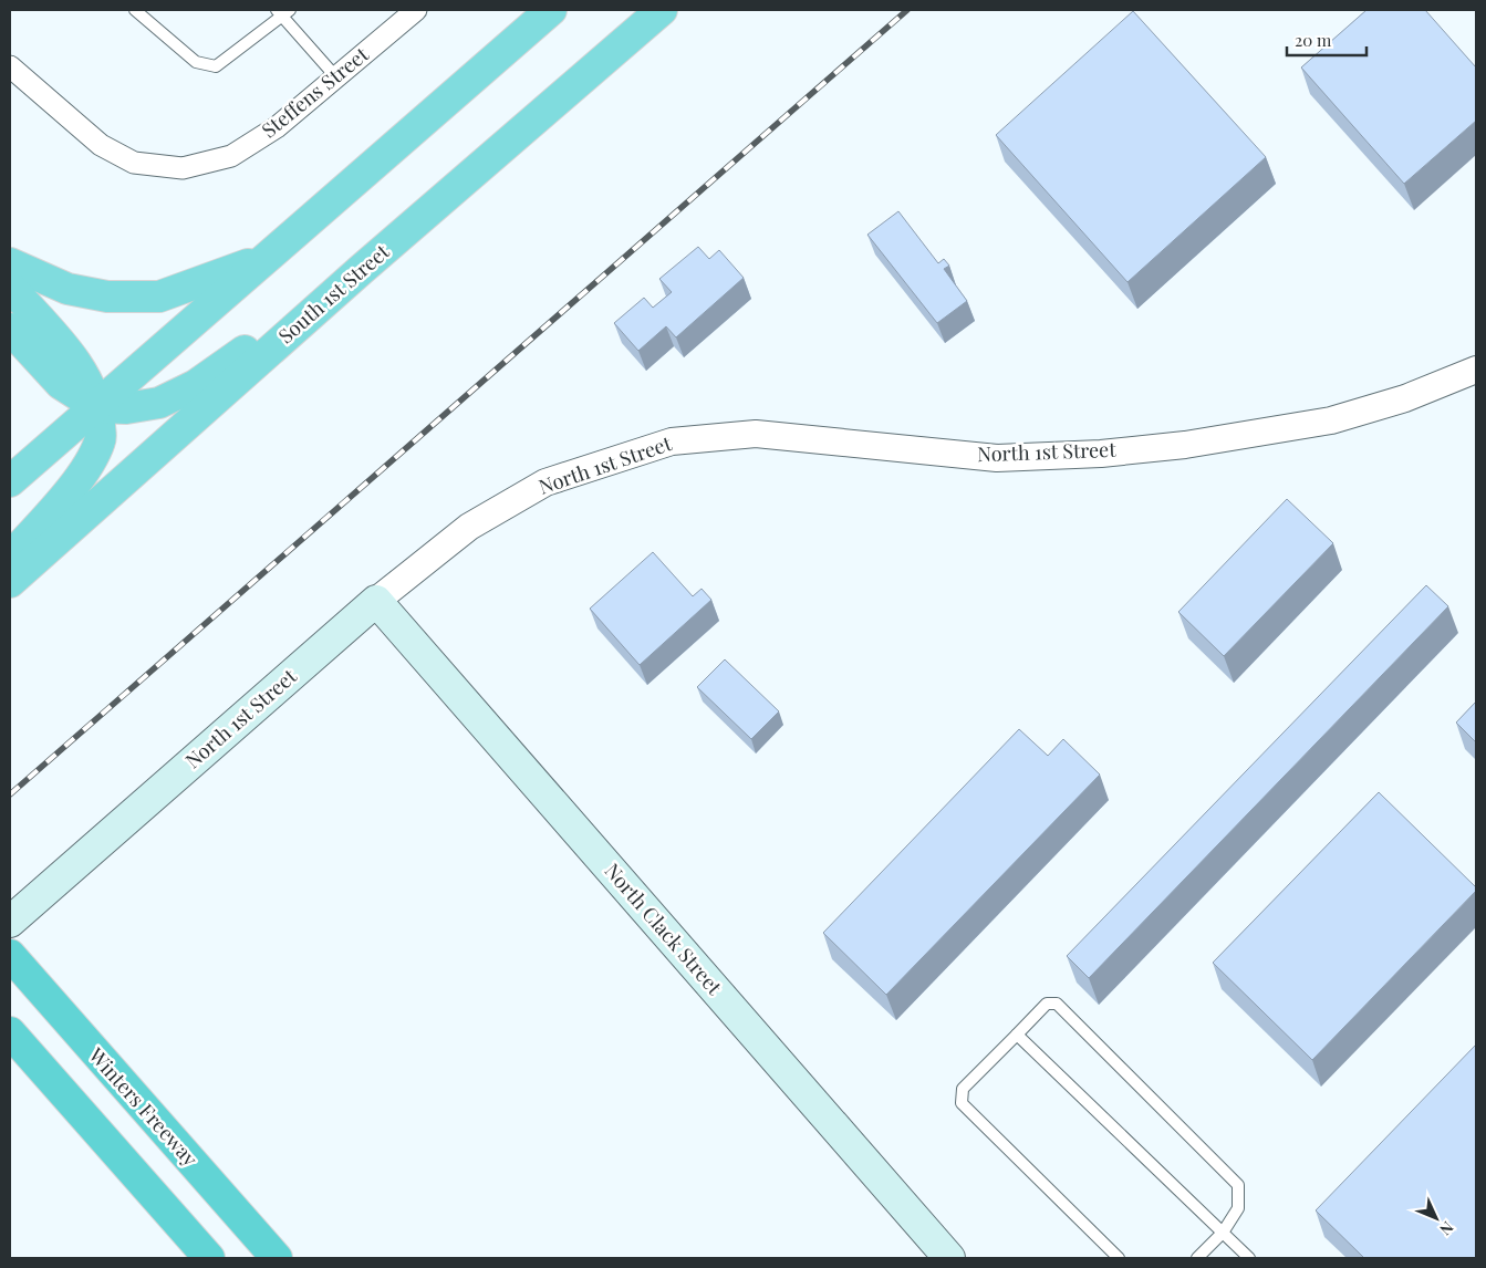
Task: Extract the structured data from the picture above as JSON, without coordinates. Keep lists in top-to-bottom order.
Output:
{
  "streets": {
    "highway": ["South 1st Street", "Winters Freeway"],
    "main road": ["North 1st Street", "North Clack Street"],
    "street": ["Steffens Street"]
  },
  "crossings": [
    ["North 1st Street", "North Clack Street"]
  ],
  "scale_bar": "20 m",
  "north": "bottom right"
}
